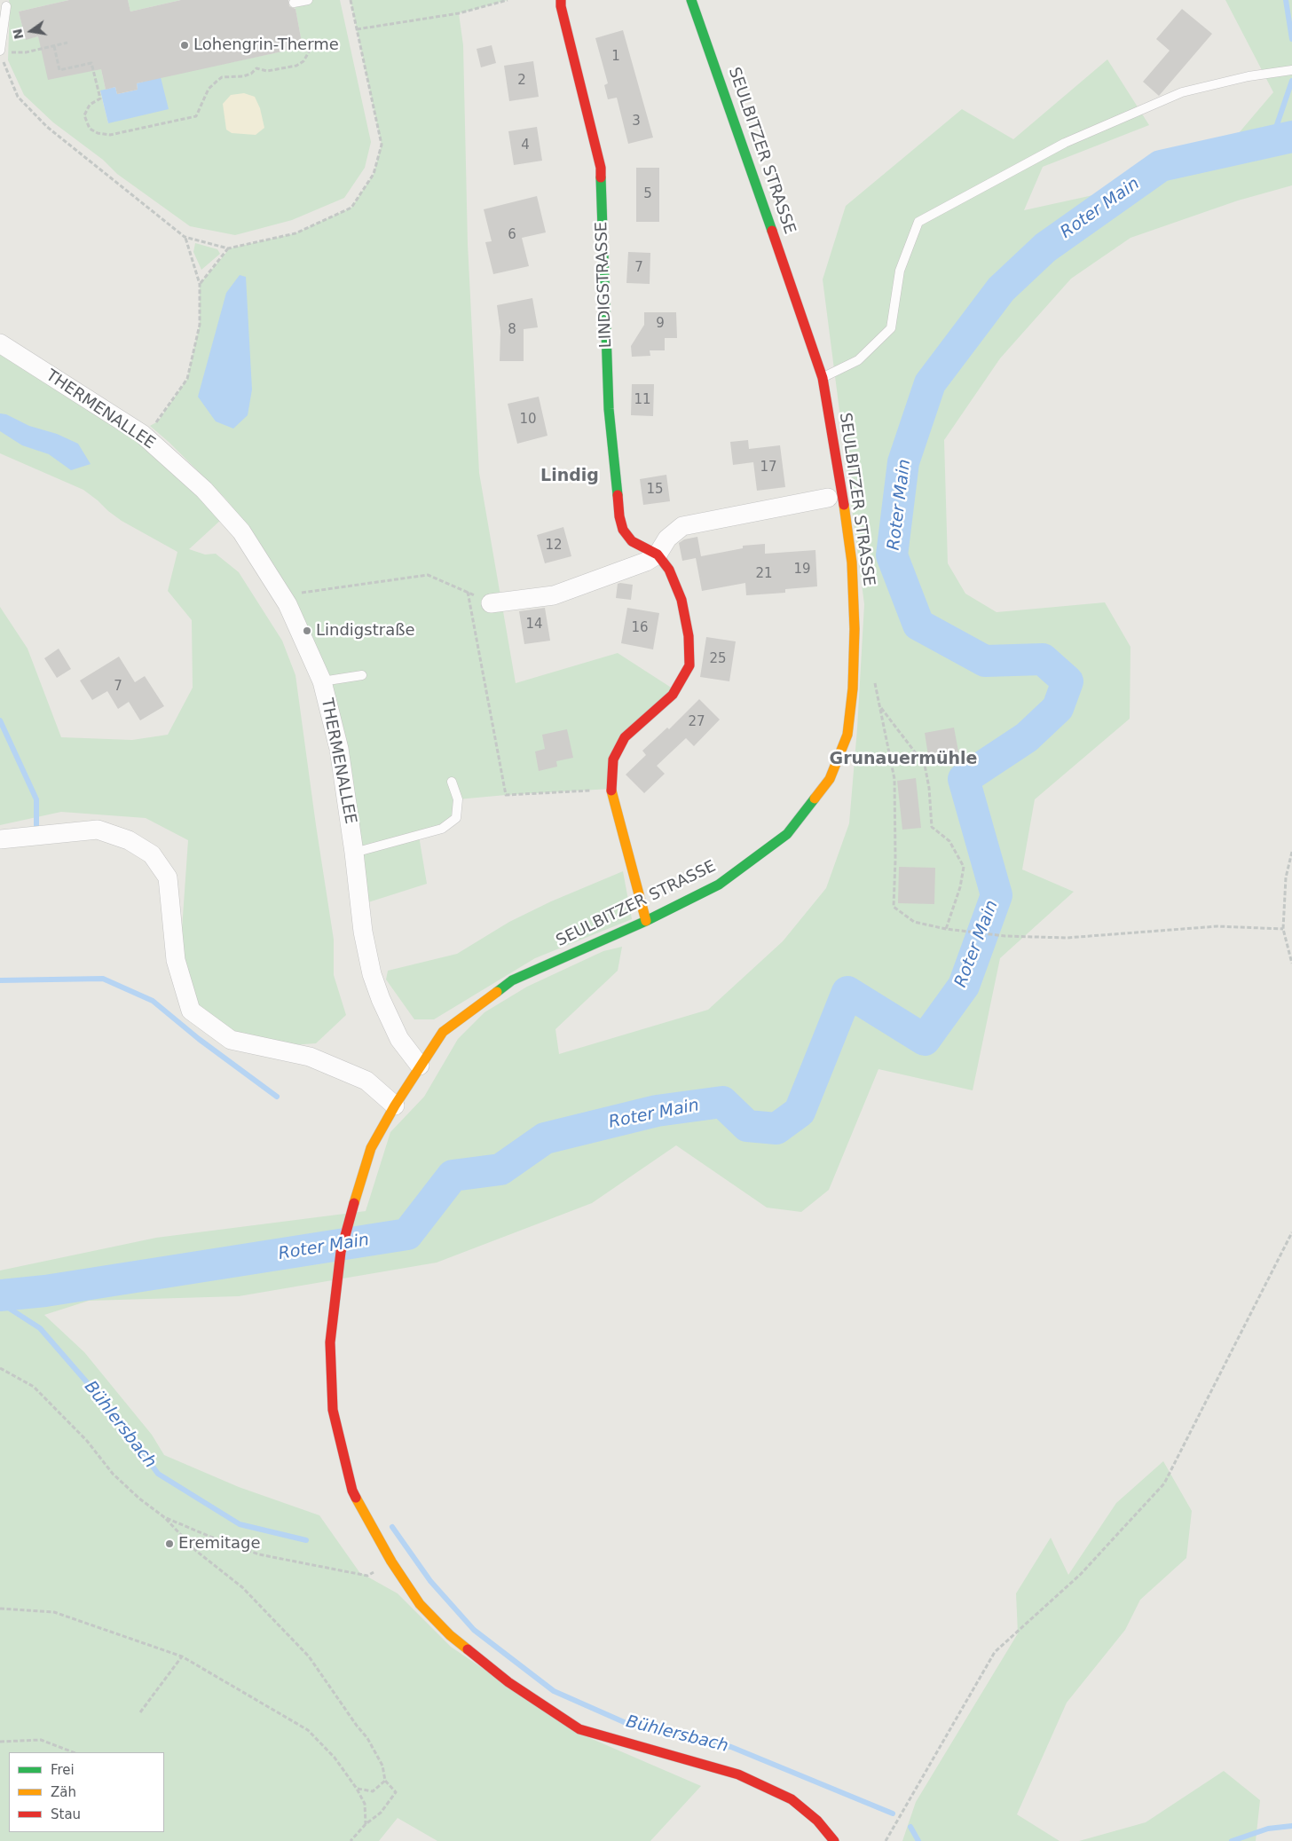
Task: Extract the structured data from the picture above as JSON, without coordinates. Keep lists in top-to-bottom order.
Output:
{
  "streets": {
    "street": ["SEULBITZER STRASSE", "LINDIGSTRASSE", "THERMENALLEE"]
  },
  "crossings": [
    ["SEULBITZER STRASSE", "LINDIGSTRASSE"],
    ["SEULBITZER STRASSE", "THERMENALLEE"]
  ],
  "districts": ["Lindig", "Grunauermühle"],
  "water": ["Roter Main", "Bühlersbach"],
  "places": ["Lohengrin-Therme", "Lindigstraße", "Eremitage"],
  "house_numbers": [
    "1",
    "2",
    "3",
    "4",
    "5",
    "6",
    "7",
    "9",
    "8",
    "11",
    "10",
    "17",
    "15",
    "12",
    "19",
    "21",
    "14",
    "16",
    "25",
    "7",
    "27"
  ],
  "legend": ["Frei", "Zäh", "Stau"],
  "north": "left"
}
